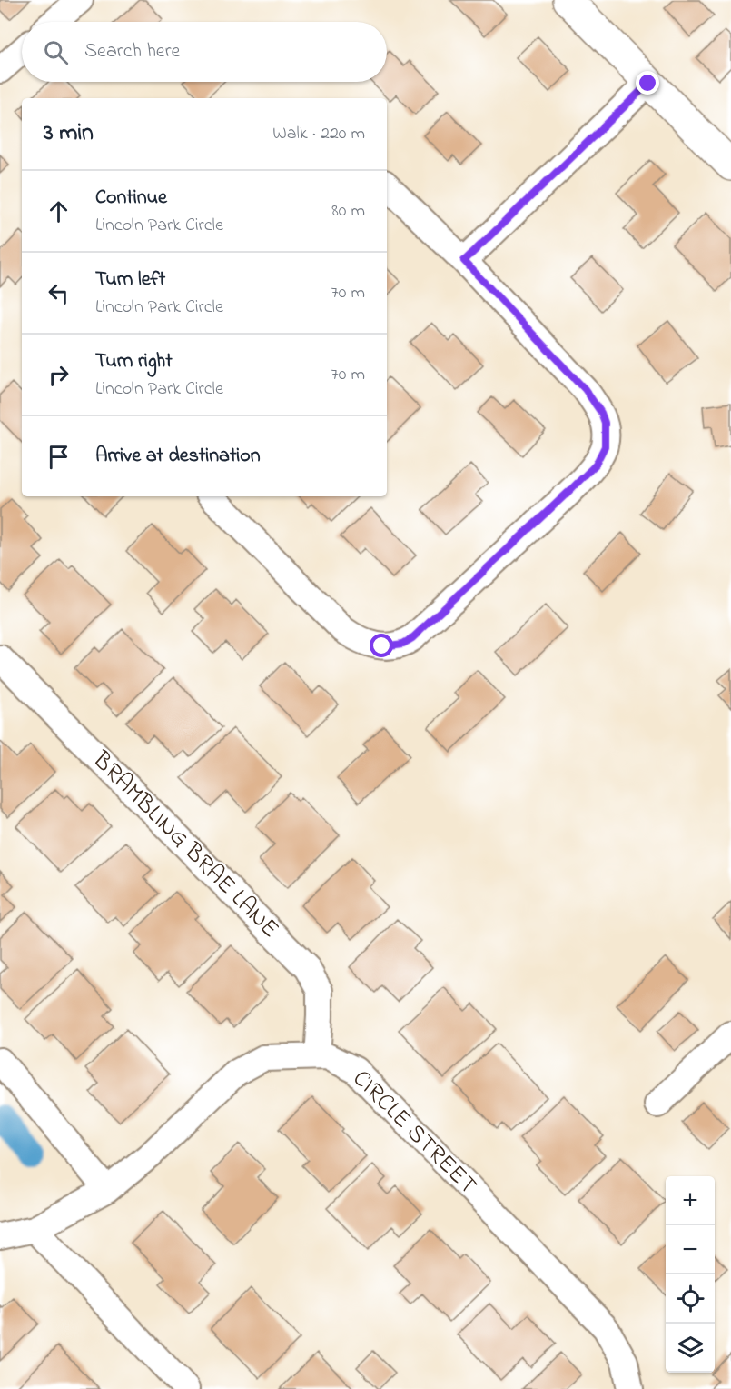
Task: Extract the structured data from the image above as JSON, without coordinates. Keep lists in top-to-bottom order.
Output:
{
  "streets": {
    "street": ["BRAMBLING BRAE LANE", "CIRCLE STREET"]
  },
  "crossings": [
    ["BRAMBLING BRAE LANE", "CIRCLE STREET"]
  ],
  "page": {
    "search": "Search here",
    "heading": ["3 min", "Walk · 220 m"],
    "list": [
      ["Continue", "Lincoln Park Circle", "80 m"],
      ["Turn left", "Lincoln Park Circle", "70 m"],
      ["Turn right", "Lincoln Park Circle", "70 m"],
      "Arrive at destination"
    ],
    "map_buttons": ["+", "−"]
  }
}
